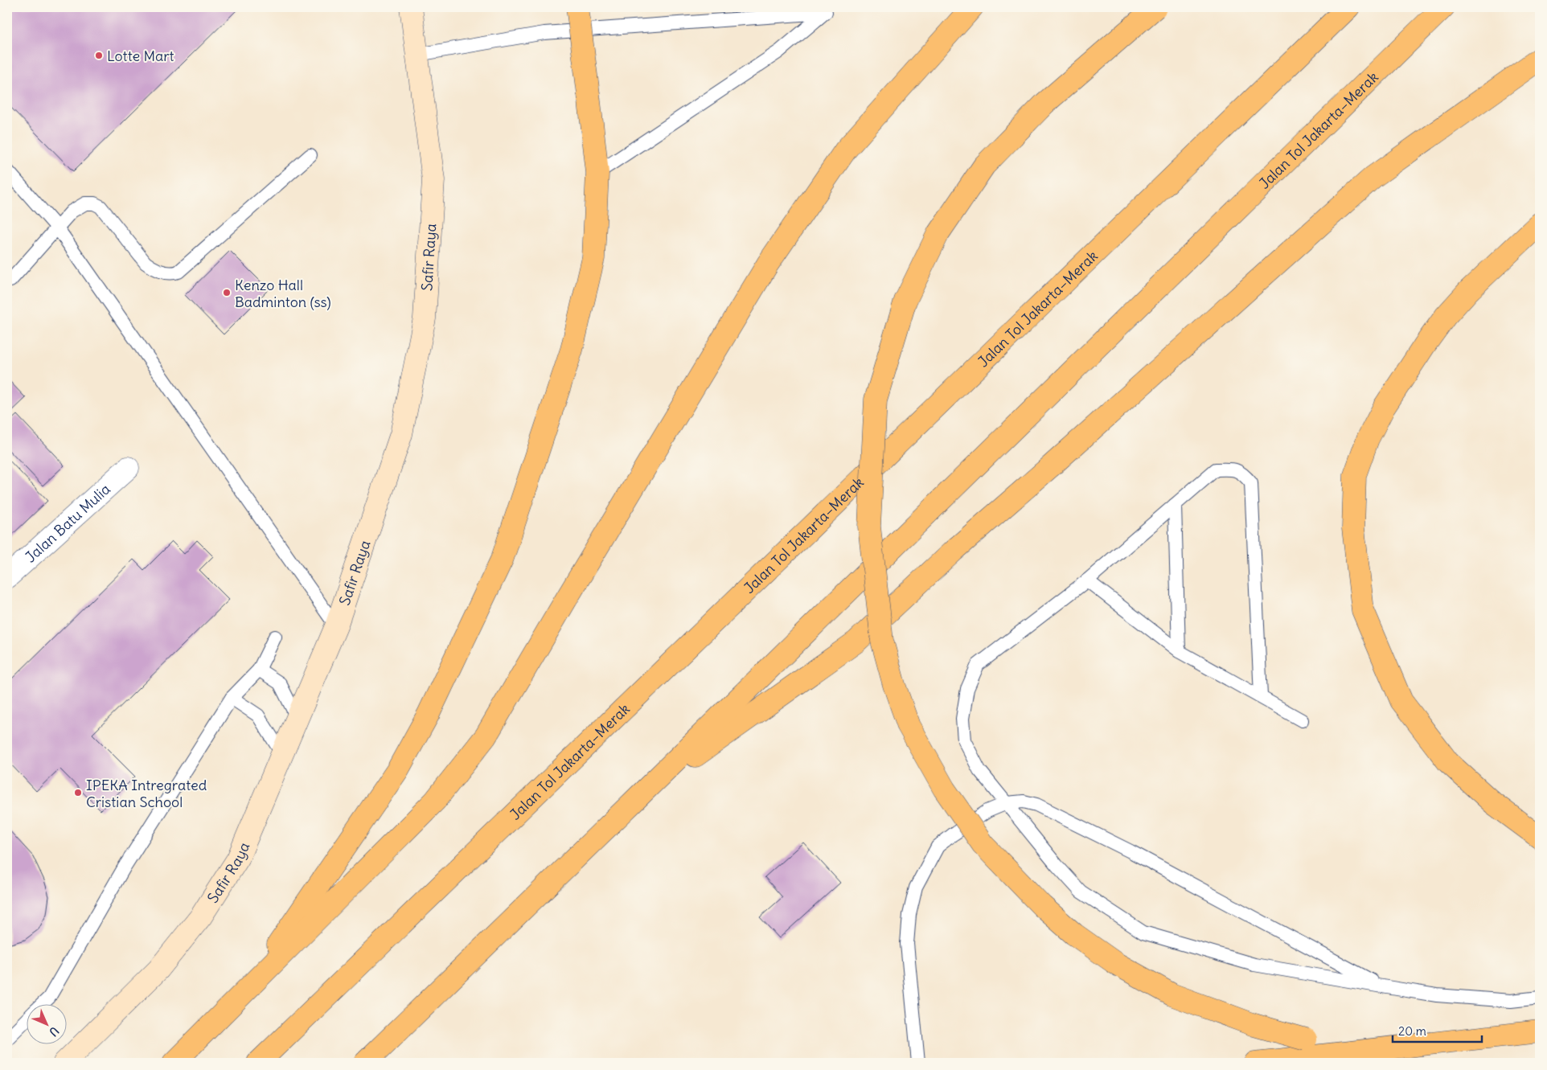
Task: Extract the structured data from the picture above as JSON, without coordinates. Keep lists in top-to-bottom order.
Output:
{
  "streets": {
    "highway": ["Jalan Tol Jakarta–Merak"],
    "street": ["Safir Raya", "Jalan Batu Mulia"]
  },
  "places": ["Lotte Mart", "Kenzo Hall Badminton (ss)", "IPEKA Intregrated Cristian School"],
  "scale_bar": "20 m",
  "north": "bottom right"
}
